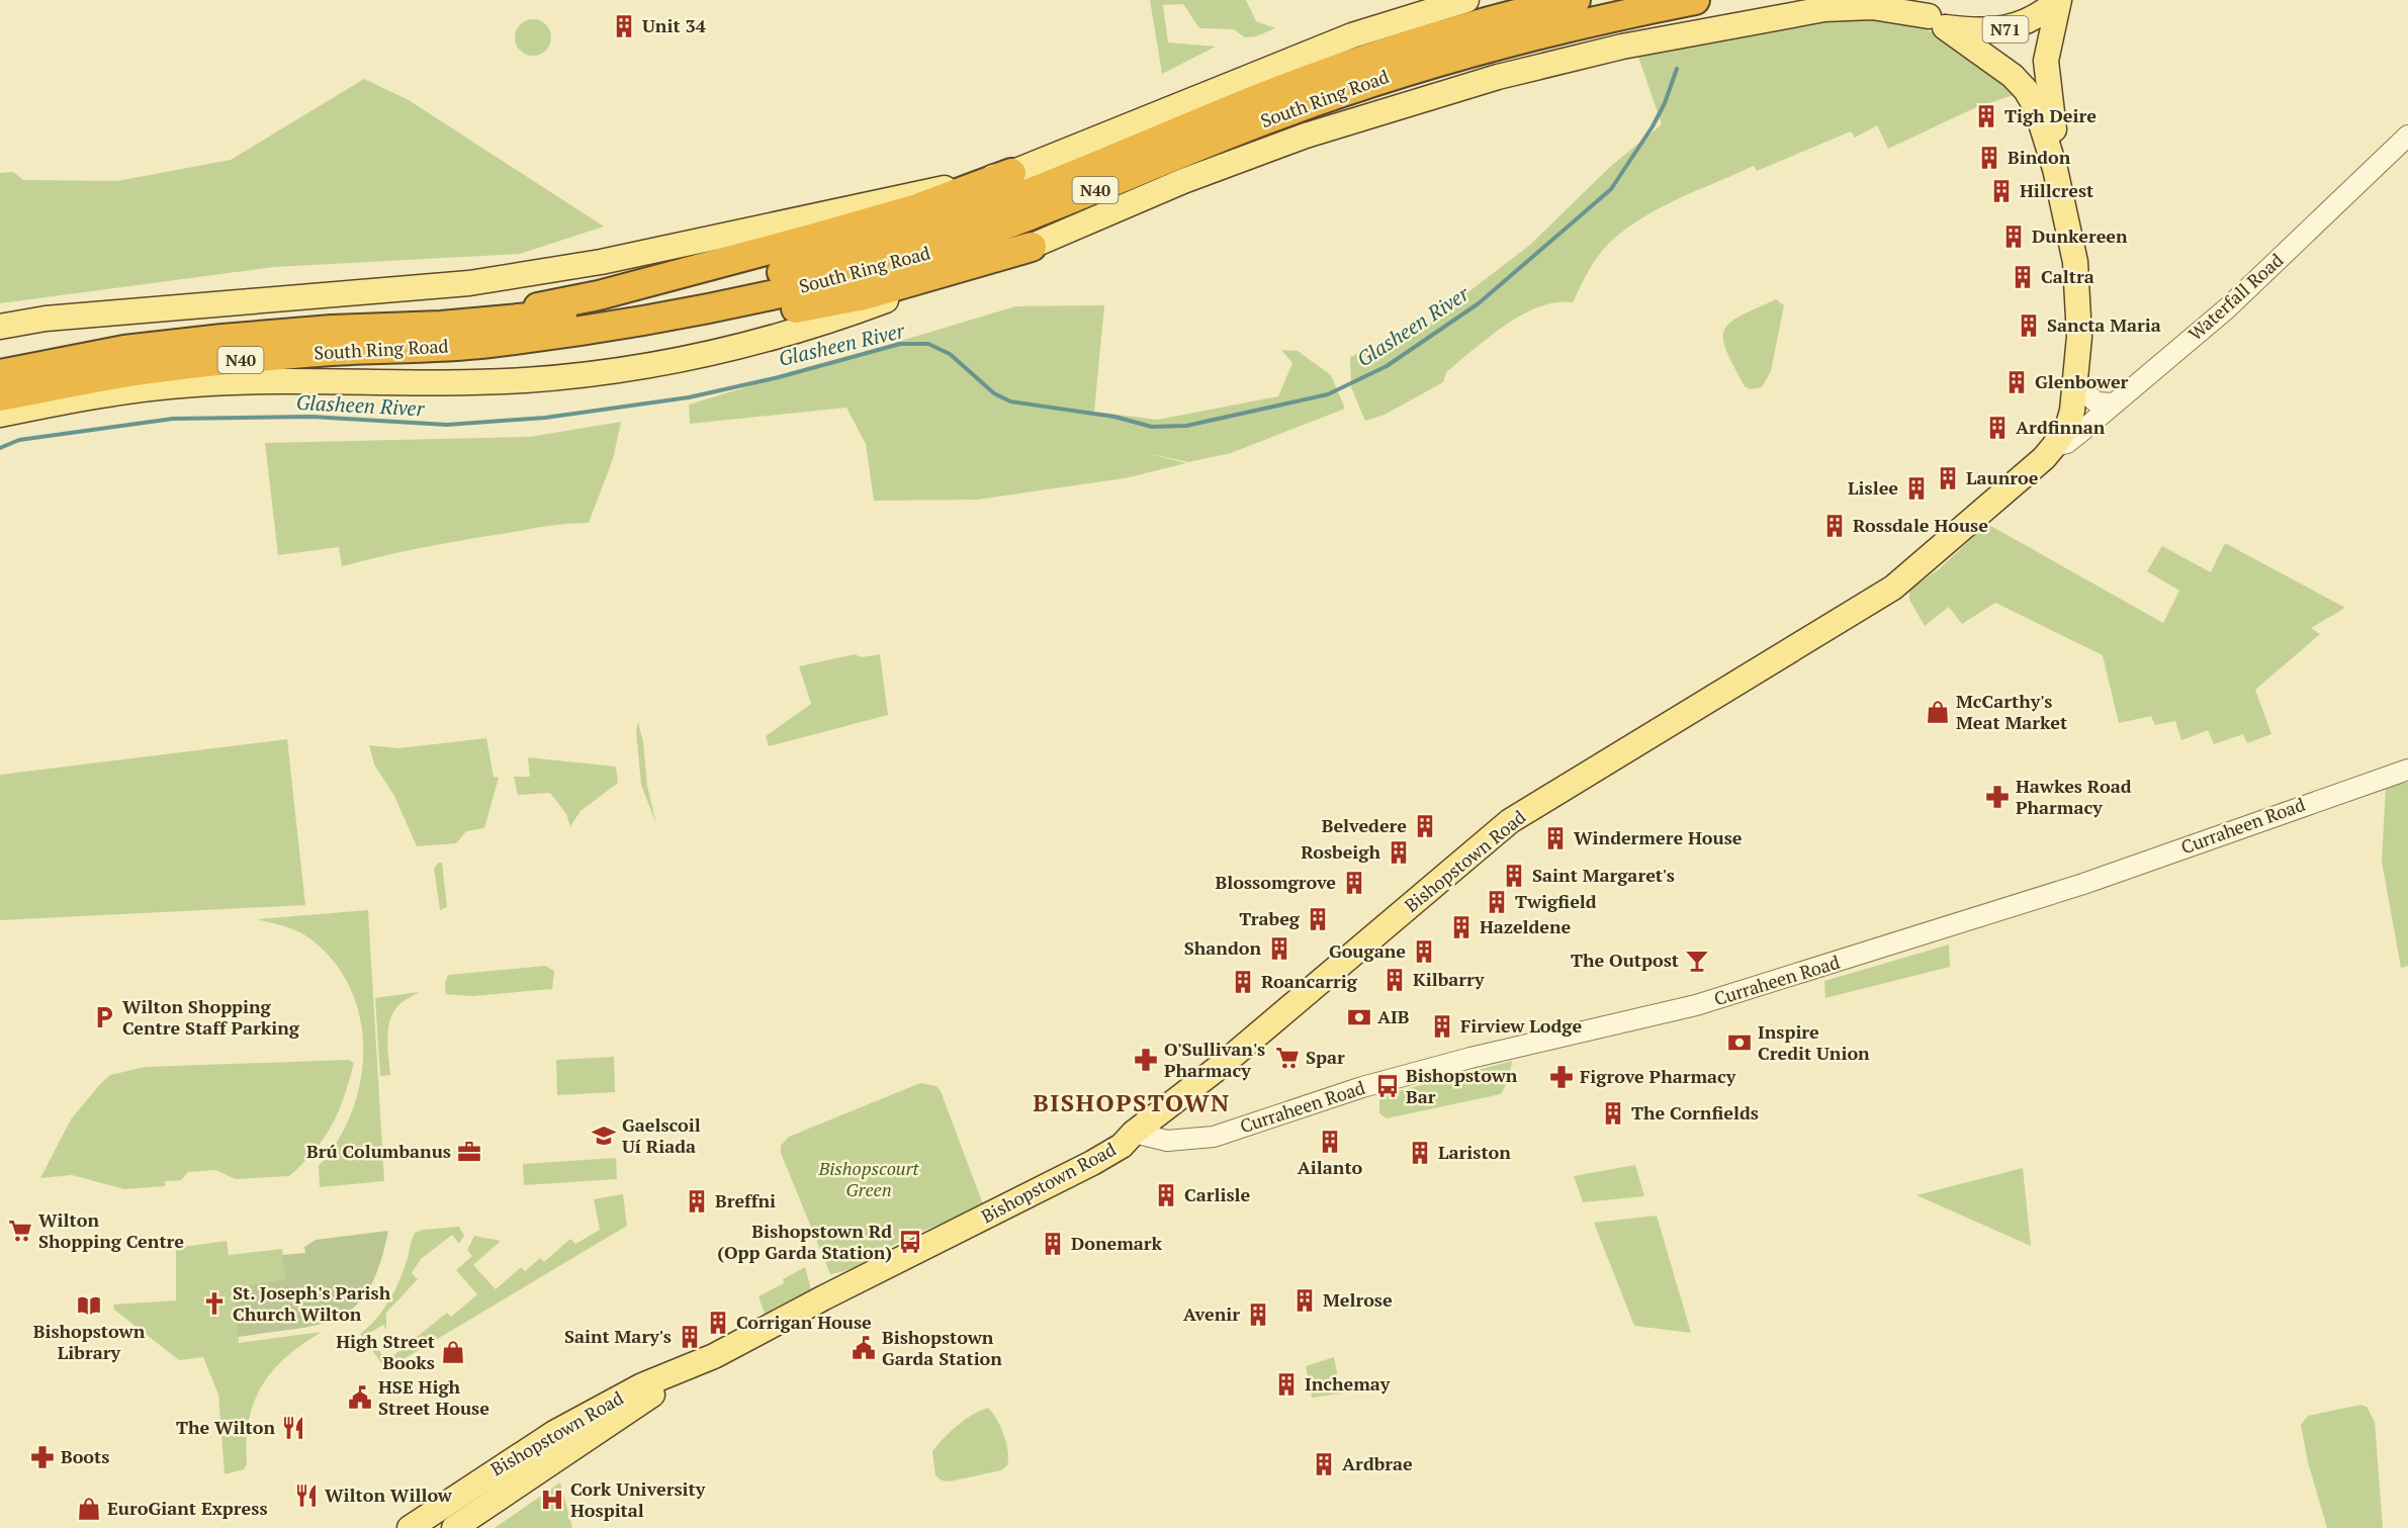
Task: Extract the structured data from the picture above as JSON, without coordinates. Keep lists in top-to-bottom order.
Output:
{
  "streets": {
    "highway": ["South Ring Road", "N40"],
    "main road": ["N71", "Bishopstown Road"],
    "street": ["Waterfall Road", "Curraheen Road"]
  },
  "crossings": [
    ["N71", "N40"],
    ["N71", "Bishopstown Road"],
    ["N40", "Bishopstown Road"],
    ["Waterfall Road", "Bishopstown Road"],
    ["Curraheen Road", "Bishopstown Road"]
  ],
  "districts": ["BISHOPSTOWN"],
  "water": ["Glasheen River"],
  "parks": ["Bishopscourt Green"],
  "places": {
    "building": [
      "Unit 34",
      "Tigh Deire",
      "Bindon",
      "Hillcrest",
      "Dunkereen",
      "Caltra",
      "Sancta Maria",
      "Glenbower",
      "Ardfinnan",
      "Launroe",
      "Lislee",
      "Rossdale House",
      "Belvedere",
      "Windermere House",
      "Rosbeigh",
      "Saint Margaret's",
      "Blossomgrove",
      "Twigfield",
      "Trabeg",
      "Hazeldene",
      "Shandon",
      "Gougane",
      "Kilbarry",
      "Roancarrig",
      "Firview Lodge",
      "The Cornfields",
      "Ailanto",
      "Lariston",
      "Carlisle",
      "Breffni",
      "Donemark",
      "Melrose",
      "Avenir",
      "Corrigan House",
      "Saint Mary's",
      "Inchemay",
      "Ardbrae"
    ],
    "shop": ["McCarthy's Meat Market", "High Street Books", "EuroGiant Express"],
    "pharmacy": [
      "Hawkes Road Pharmacy",
      "O'Sullivan's Pharmacy",
      "Figrove Pharmacy",
      "Boots"
    ],
    "bar": ["The Outpost"],
    "parking": ["Wilton Shopping Centre Staff Parking"],
    "bank": ["AIB", "Inspire Credit Union"],
    "supermarket": ["Spar", "Wilton Shopping Centre"],
    "bus stop": ["Bishopstown Bar", "Bishopstown Rd (Opp Garda Station)"],
    "school or university": ["Gaelscoil Uí Riada"],
    "office": ["Brú Columbanus"],
    "church": ["St. Joseph's Parish Church Wilton"],
    "library": ["Bishopstown Library"],
    "public building": ["Bishopstown Garda Station", "HSE High Street House"],
    "restaurant": ["The Wilton", "Wilton Willow"],
    "hospital": ["Cork University Hospital"]
  }
}
